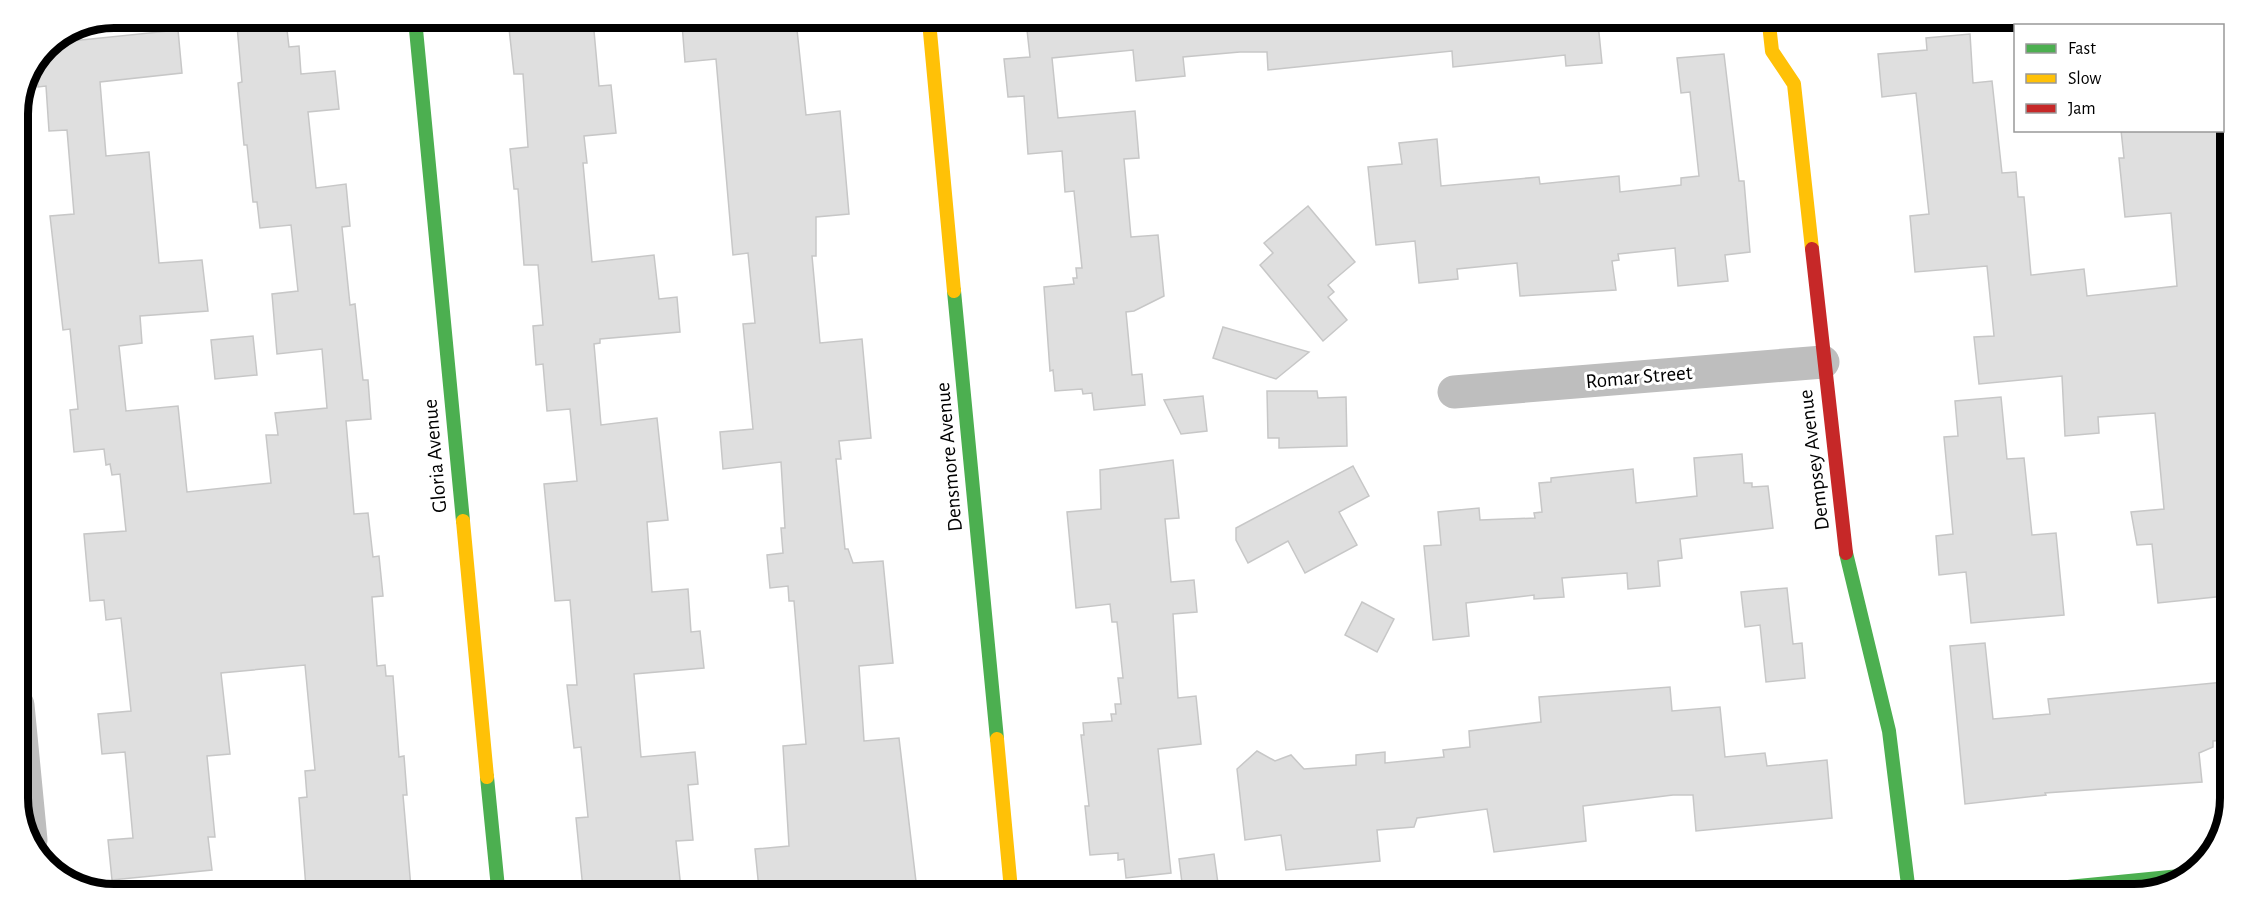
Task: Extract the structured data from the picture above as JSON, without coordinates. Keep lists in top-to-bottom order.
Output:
{
  "streets": {
    "street": [
      "Romar Street",
      "Gloria Avenue",
      "Densmore Avenue",
      "Dempsey Avenue"
    ]
  },
  "crossings": [
    ["Romar Street", "Dempsey Avenue"]
  ],
  "legend": ["Fast", "Slow", "Jam"]
}
